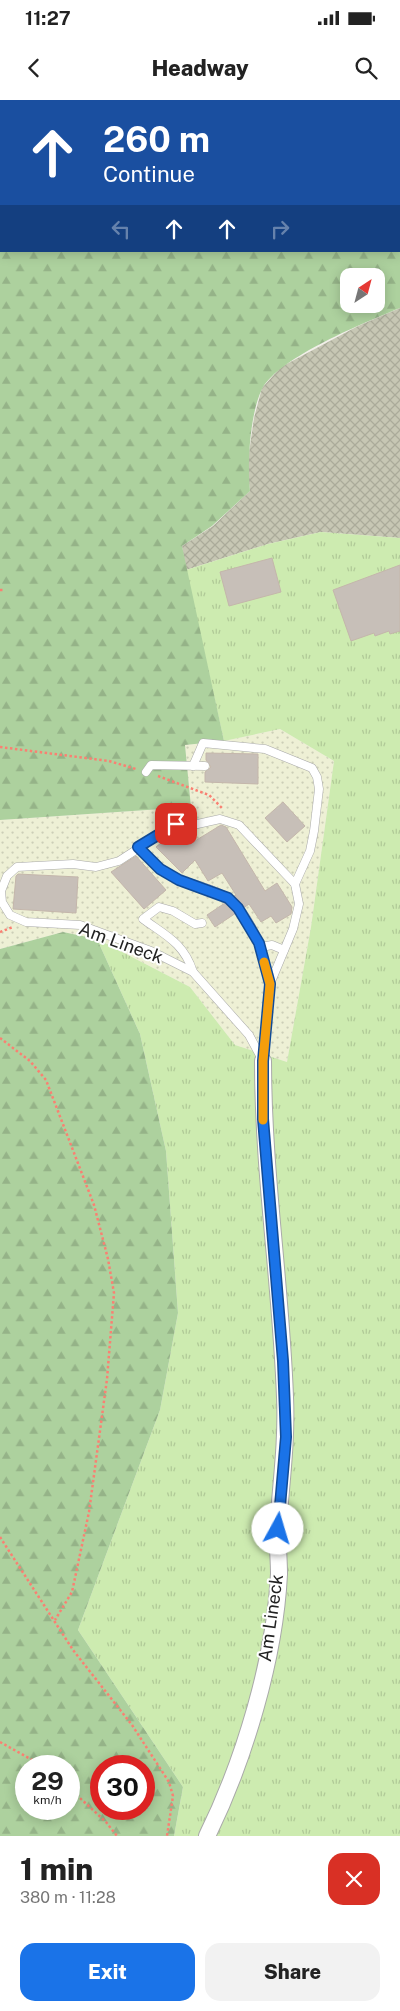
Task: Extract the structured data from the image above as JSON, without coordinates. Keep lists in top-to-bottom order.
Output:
{
  "streets": {
    "street": ["Am Lineck"]
  },
  "north": "top right",
  "page": {
    "status": "11:27",
    "header": "Headway",
    "turn": ["260 m", "Continue"],
    "speed": "29 km/h",
    "limit": "30",
    "heading": ["1 min", "380 m · 11:28"],
    "buttons": ["Exit", "Share"]
  }
}
